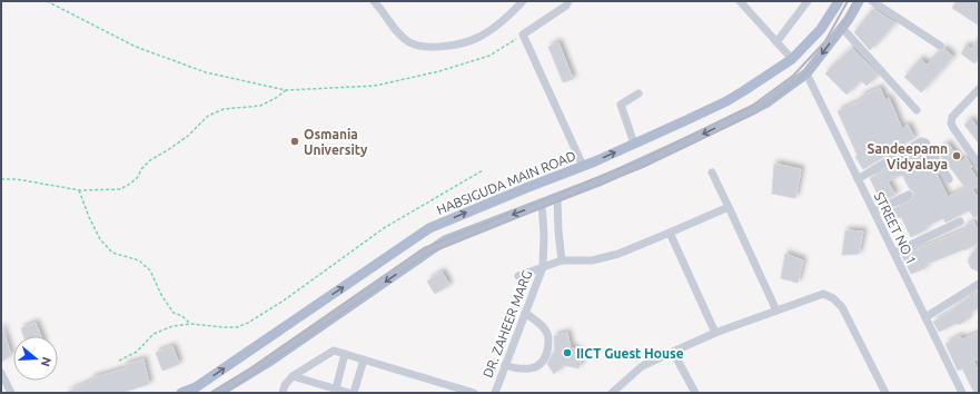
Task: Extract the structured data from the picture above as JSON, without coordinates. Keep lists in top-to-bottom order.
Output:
{
  "streets": {
    "main road": ["HABSIGUDA MAIN ROAD"],
    "street": ["STREET NO 1", "DR. ZAHEER MARG"]
  },
  "places": ["Osmania University", "Sandeepamn Vidyalaya", "IICT Guest House"],
  "north": "right"
}
